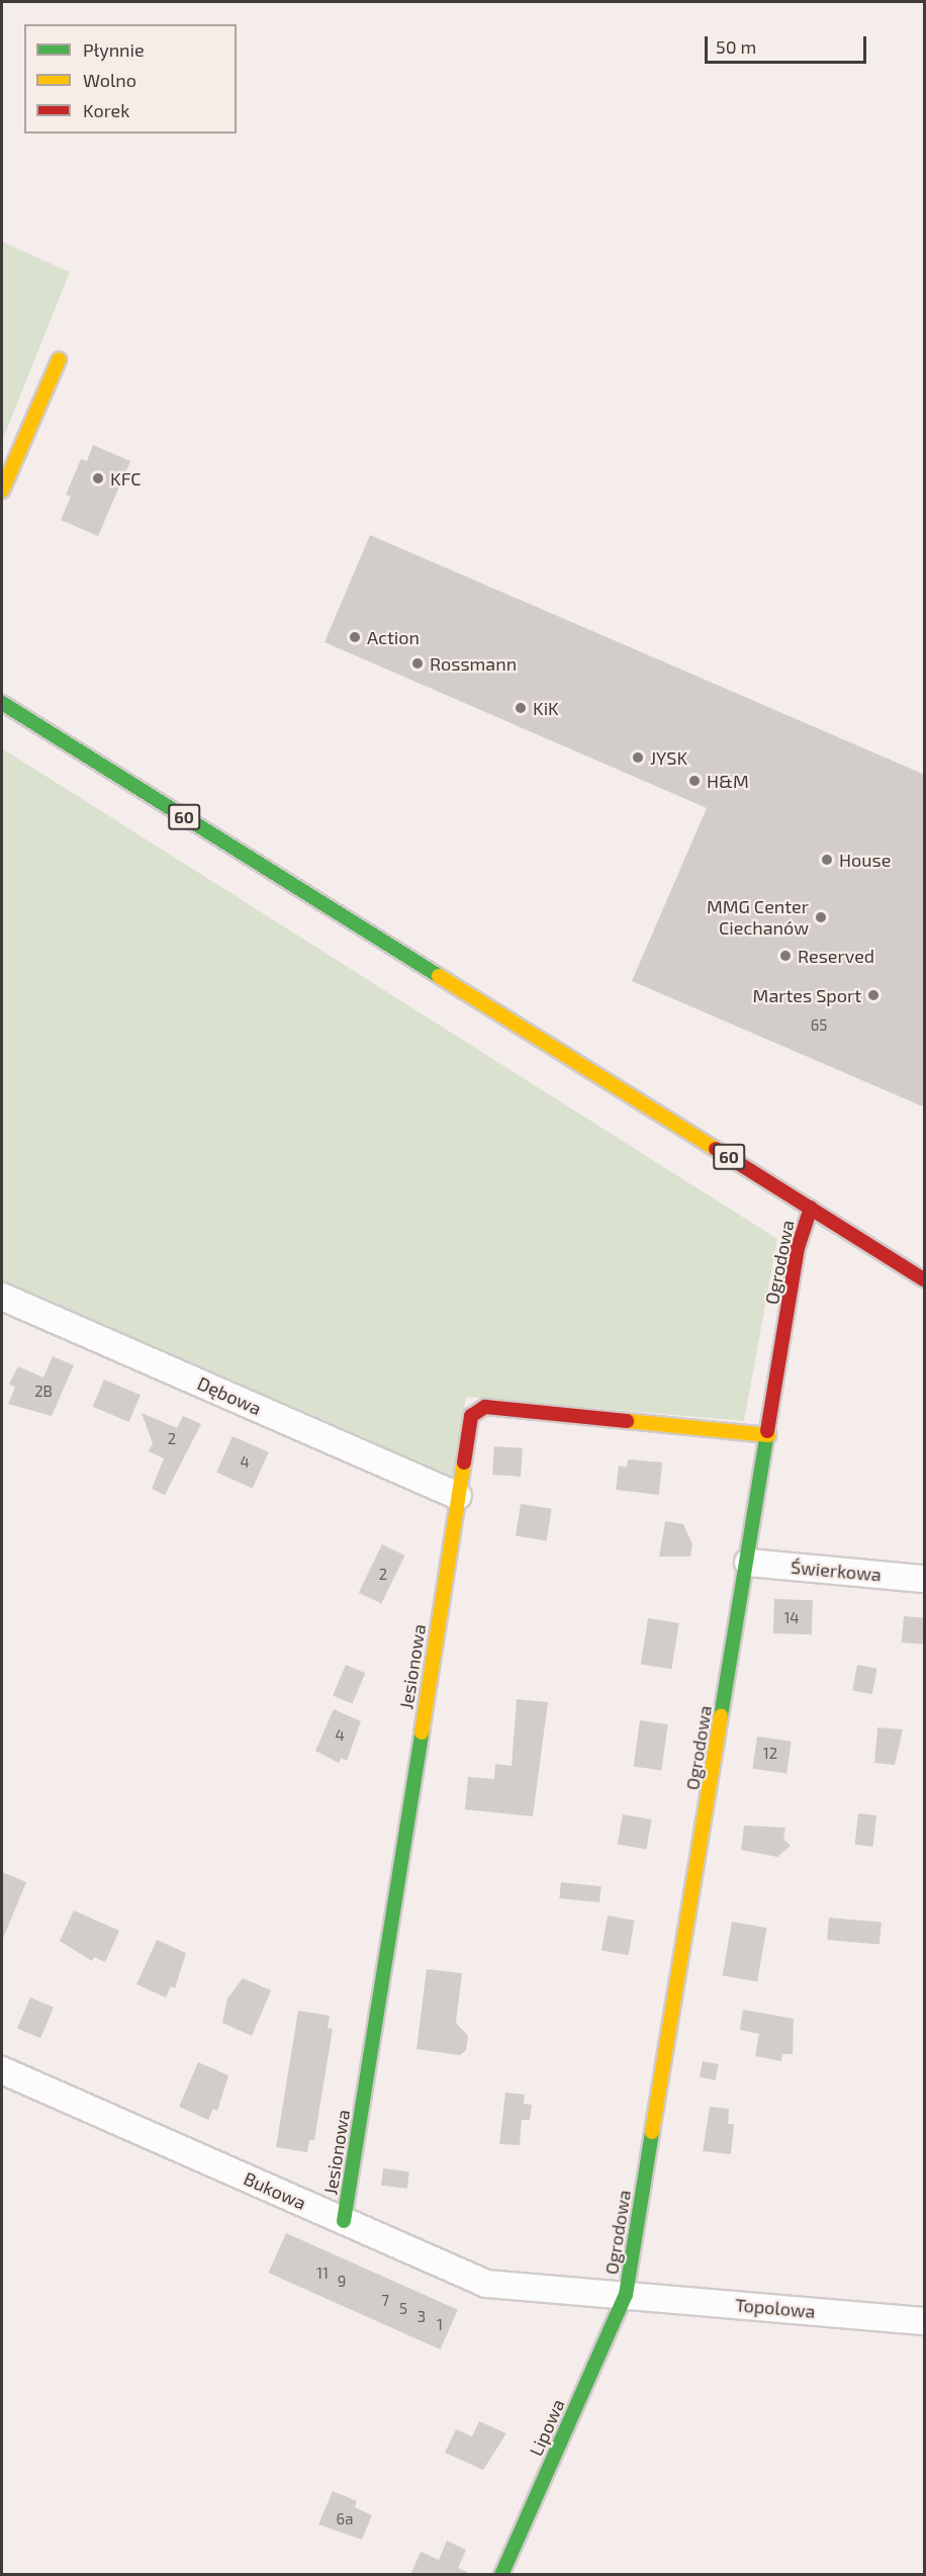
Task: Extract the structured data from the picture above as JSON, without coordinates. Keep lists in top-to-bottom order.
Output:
{
  "streets": {
    "street": [
      "60",
      "Ogrodowa",
      "Dębowa",
      "Świerkowa",
      "Jesionowa",
      "Bukowa",
      "Topolowa",
      "Lipowa"
    ]
  },
  "crossings": [
    ["60", "Ogrodowa"],
    ["Ogrodowa", "Świerkowa"],
    ["Ogrodowa", "Jesionowa"],
    ["Ogrodowa", "Bukowa"],
    ["Ogrodowa", "Topolowa"],
    ["Ogrodowa", "Lipowa"],
    ["Dębowa", "Jesionowa"],
    ["Jesionowa", "Bukowa"],
    ["Bukowa", "Topolowa"],
    ["Bukowa", "Lipowa"],
    ["Topolowa", "Lipowa"]
  ],
  "places": [
    "KFC",
    "Action",
    "Rossmann",
    "KiK",
    "JYSK",
    "H&M",
    "House",
    "MMG Center Ciechanów",
    "Reserved",
    "Martes Sport"
  ],
  "house_numbers": [
    "65",
    "2B",
    "2",
    "4",
    "2",
    "14",
    "4",
    "12",
    "11",
    "9",
    "7",
    "5",
    "3",
    "1",
    "6a"
  ],
  "legend": ["Płynnie", "Wolno", "Korek"],
  "scale_bar": "50 m"
}
